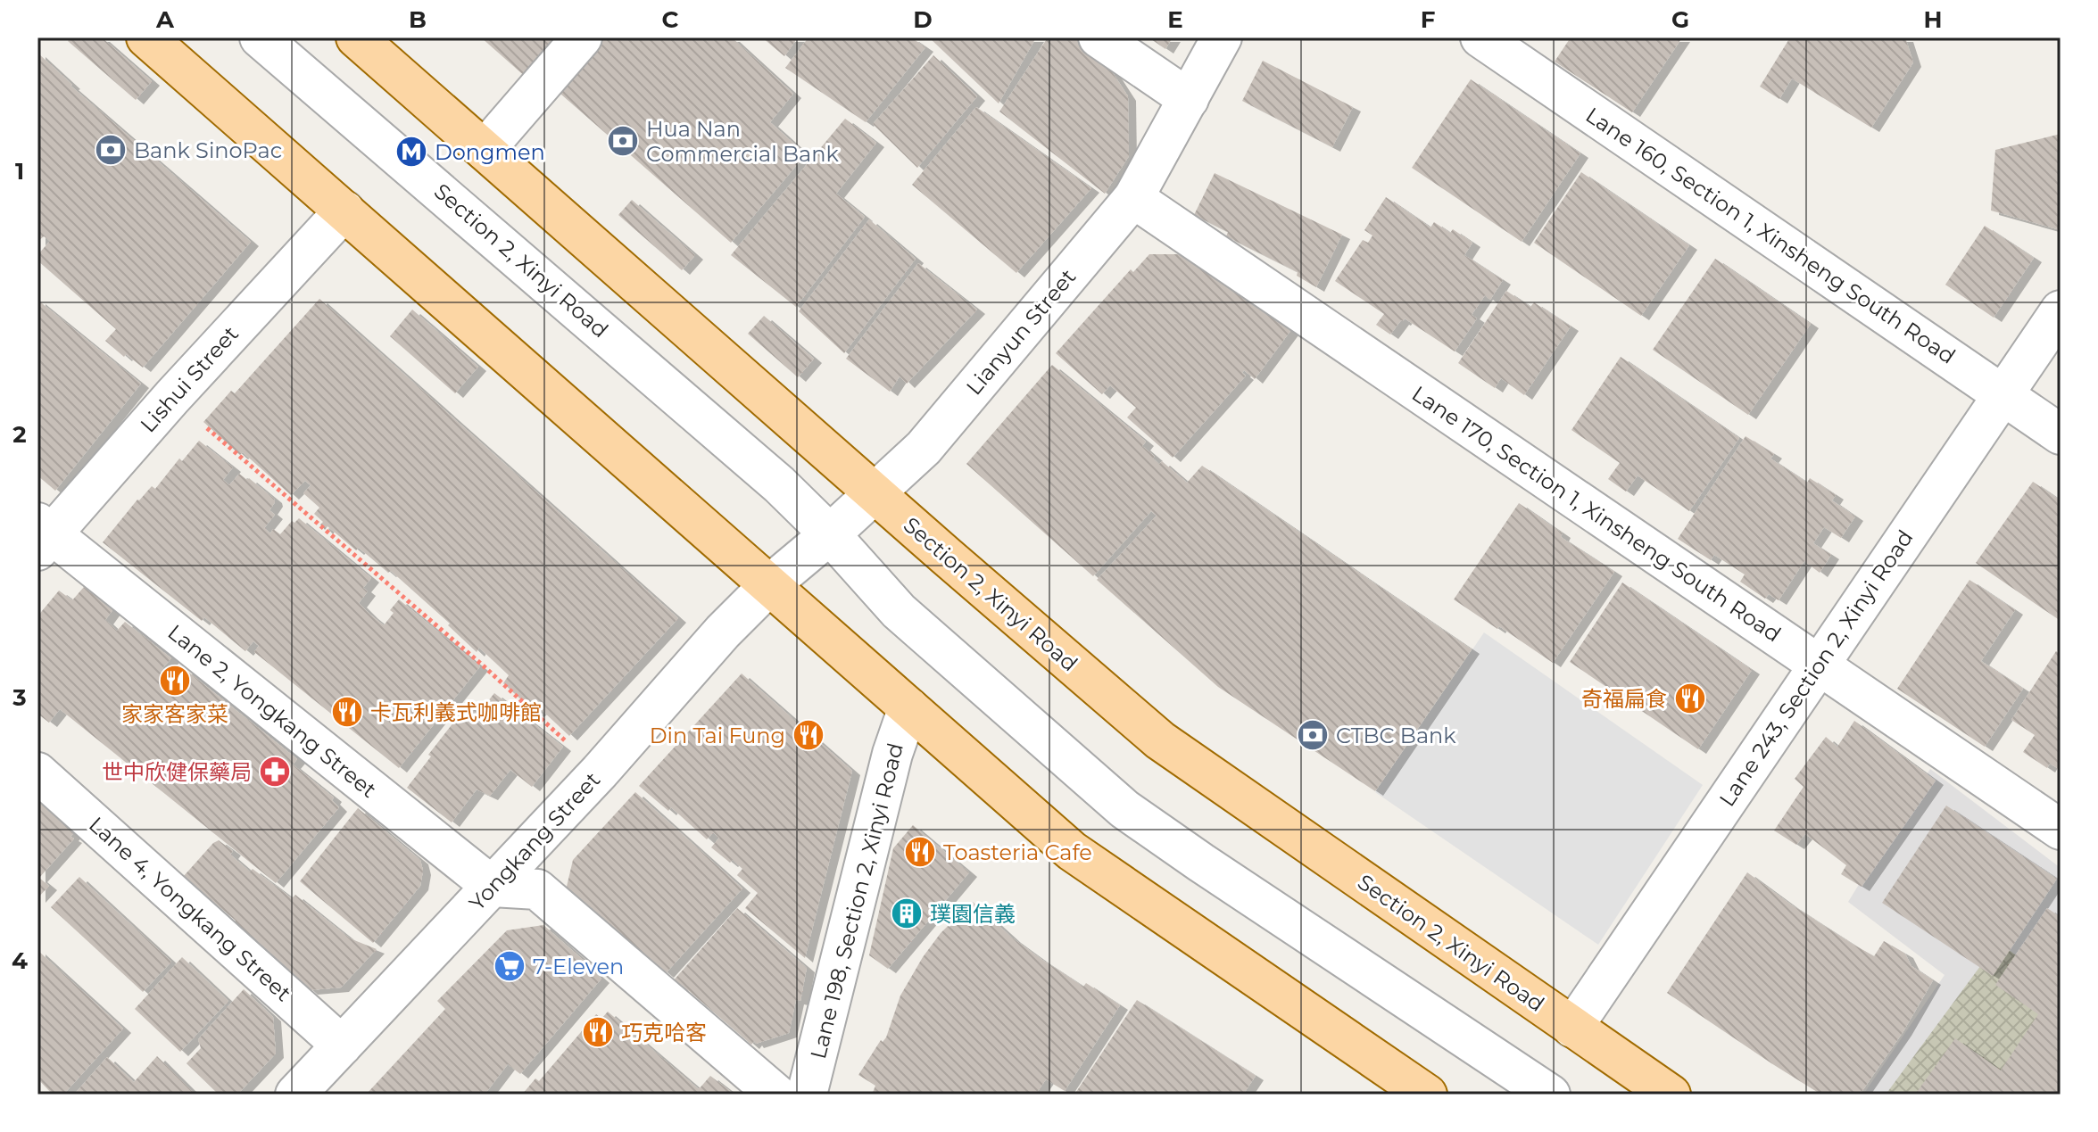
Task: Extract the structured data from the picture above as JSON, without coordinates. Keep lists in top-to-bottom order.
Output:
{
  "streets": {
    "main road": ["Section 2, Xinyi Road"],
    "street": [
      "Lane 160, Section 1, Xinsheng South Road",
      "Lianyun Street",
      "Lishui Street",
      "Lane 170, Section 1, Xinsheng South Road",
      "Lane 243, Section 2, Xinyi Road",
      "Lane 2, Yongkang Street",
      "Yongkang Street",
      "Lane 198, Section 2, Xinyi Road",
      "Lane 4, Yongkang Street"
    ]
  },
  "crossings": [
    ["Lane 160, Section 1, Xinsheng South Road", "Lane 243, Section 2, Xinyi Road"],
    ["Section 2, Xinyi Road", "Lianyun Street"],
    ["Section 2, Xinyi Road", "Lane 243, Section 2, Xinyi Road"],
    ["Lianyun Street", "Lane 170, Section 1, Xinsheng South Road"],
    ["Lianyun Street", "Yongkang Street"],
    ["Lishui Street", "Lane 2, Yongkang Street"],
    ["Lane 170, Section 1, Xinsheng South Road", "Lane 243, Section 2, Xinyi Road"],
    ["Lane 2, Yongkang Street", "Yongkang Street"],
    ["Yongkang Street", "Lane 4, Yongkang Street"]
  ],
  "places": {
    "bank": ["Hua Nan Commercial Bank", "Bank SinoPac", "CTBC Bank"],
    "metro station": ["Dongmen"],
    "restaurant": [
      "家家客家菜",
      "奇福扁食",
      "卡瓦利義式咖啡館",
      "Din Tai Fung",
      "Toasteria Cafe",
      "巧克哈客"
    ],
    "pharmacy": ["世中欣健保藥局"],
    "building": ["璞園信義"],
    "supermarket": ["7-Eleven"]
  },
  "grid": {
    "columns": [
      "A",
      "B",
      "C",
      "D",
      "E",
      "F",
      "G",
      "H"
    ],
    "rows": [
      "1",
      "2",
      "3",
      "4"
    ]
  }
}
